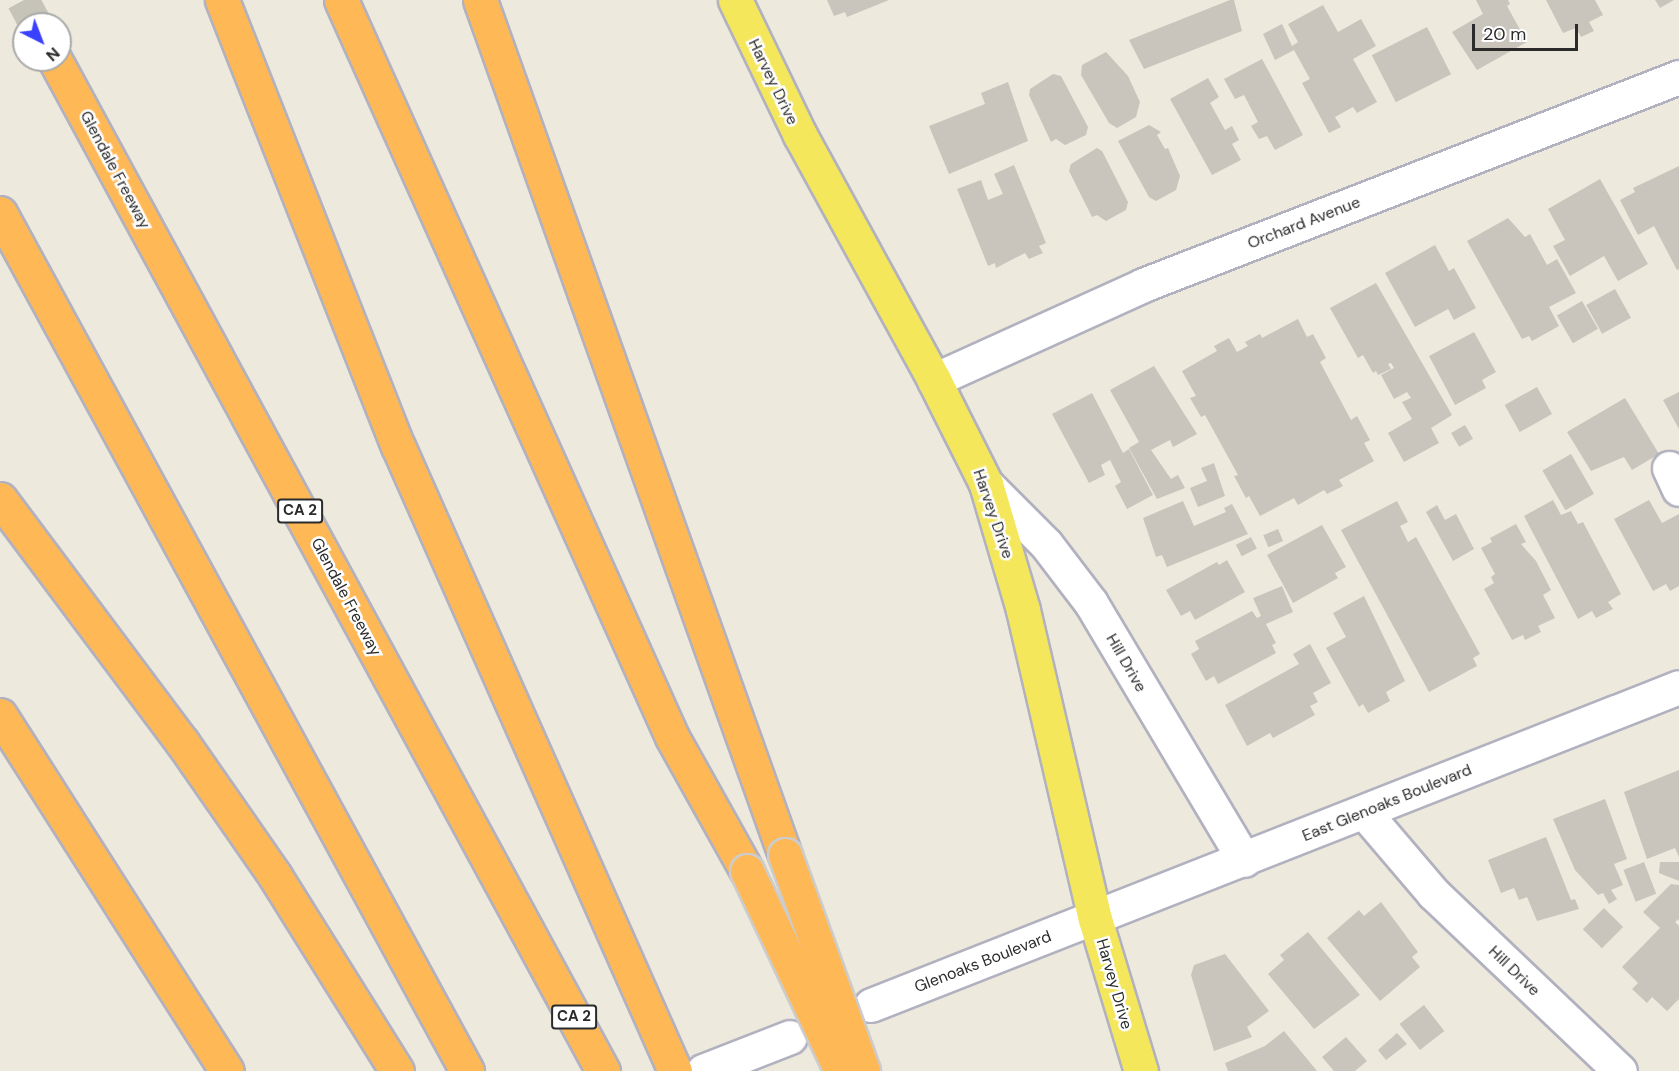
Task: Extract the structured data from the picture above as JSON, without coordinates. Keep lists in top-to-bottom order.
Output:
{
  "streets": {
    "highway": ["Glendale Freeway", "CA 2"],
    "main road": ["Harvey Drive"],
    "street": [
      "Orchard Avenue",
      "Hill Drive",
      "East Glenoaks Boulevard",
      "Glenoaks Boulevard"
    ]
  },
  "crossings": [
    ["Harvey Drive", "Orchard Avenue"],
    ["Harvey Drive", "Hill Drive"],
    ["Harvey Drive", "East Glenoaks Boulevard"],
    ["Harvey Drive", "Glenoaks Boulevard"],
    ["Hill Drive", "East Glenoaks Boulevard"],
    ["East Glenoaks Boulevard", "Glenoaks Boulevard"]
  ],
  "scale_bar": "20 m",
  "north": "bottom right"
}
